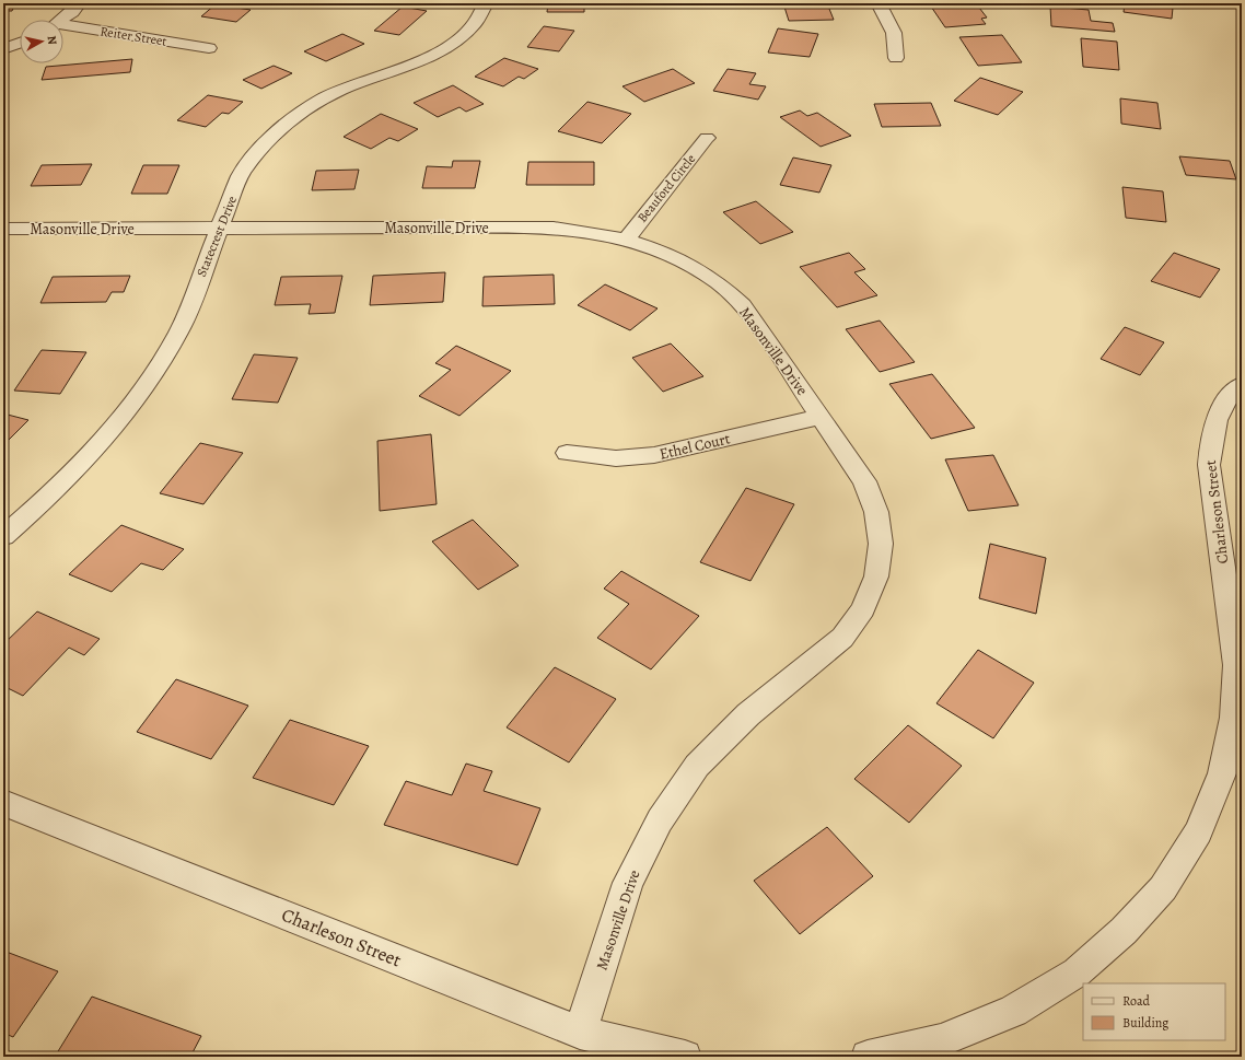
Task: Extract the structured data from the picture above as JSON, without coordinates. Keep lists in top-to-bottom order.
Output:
{
  "streets": {
    "street": [
      "Reiter Street",
      "Beauford Circle",
      "Masonville Drive",
      "Statecrest Drive",
      "Ethel Court",
      "Charleson Street"
    ]
  },
  "crossings": [
    ["Beauford Circle", "Masonville Drive"],
    ["Masonville Drive", "Statecrest Drive"],
    ["Masonville Drive", "Ethel Court"],
    ["Masonville Drive", "Charleson Street"]
  ],
  "legend": ["Road", "Building"],
  "north": "right"
}
